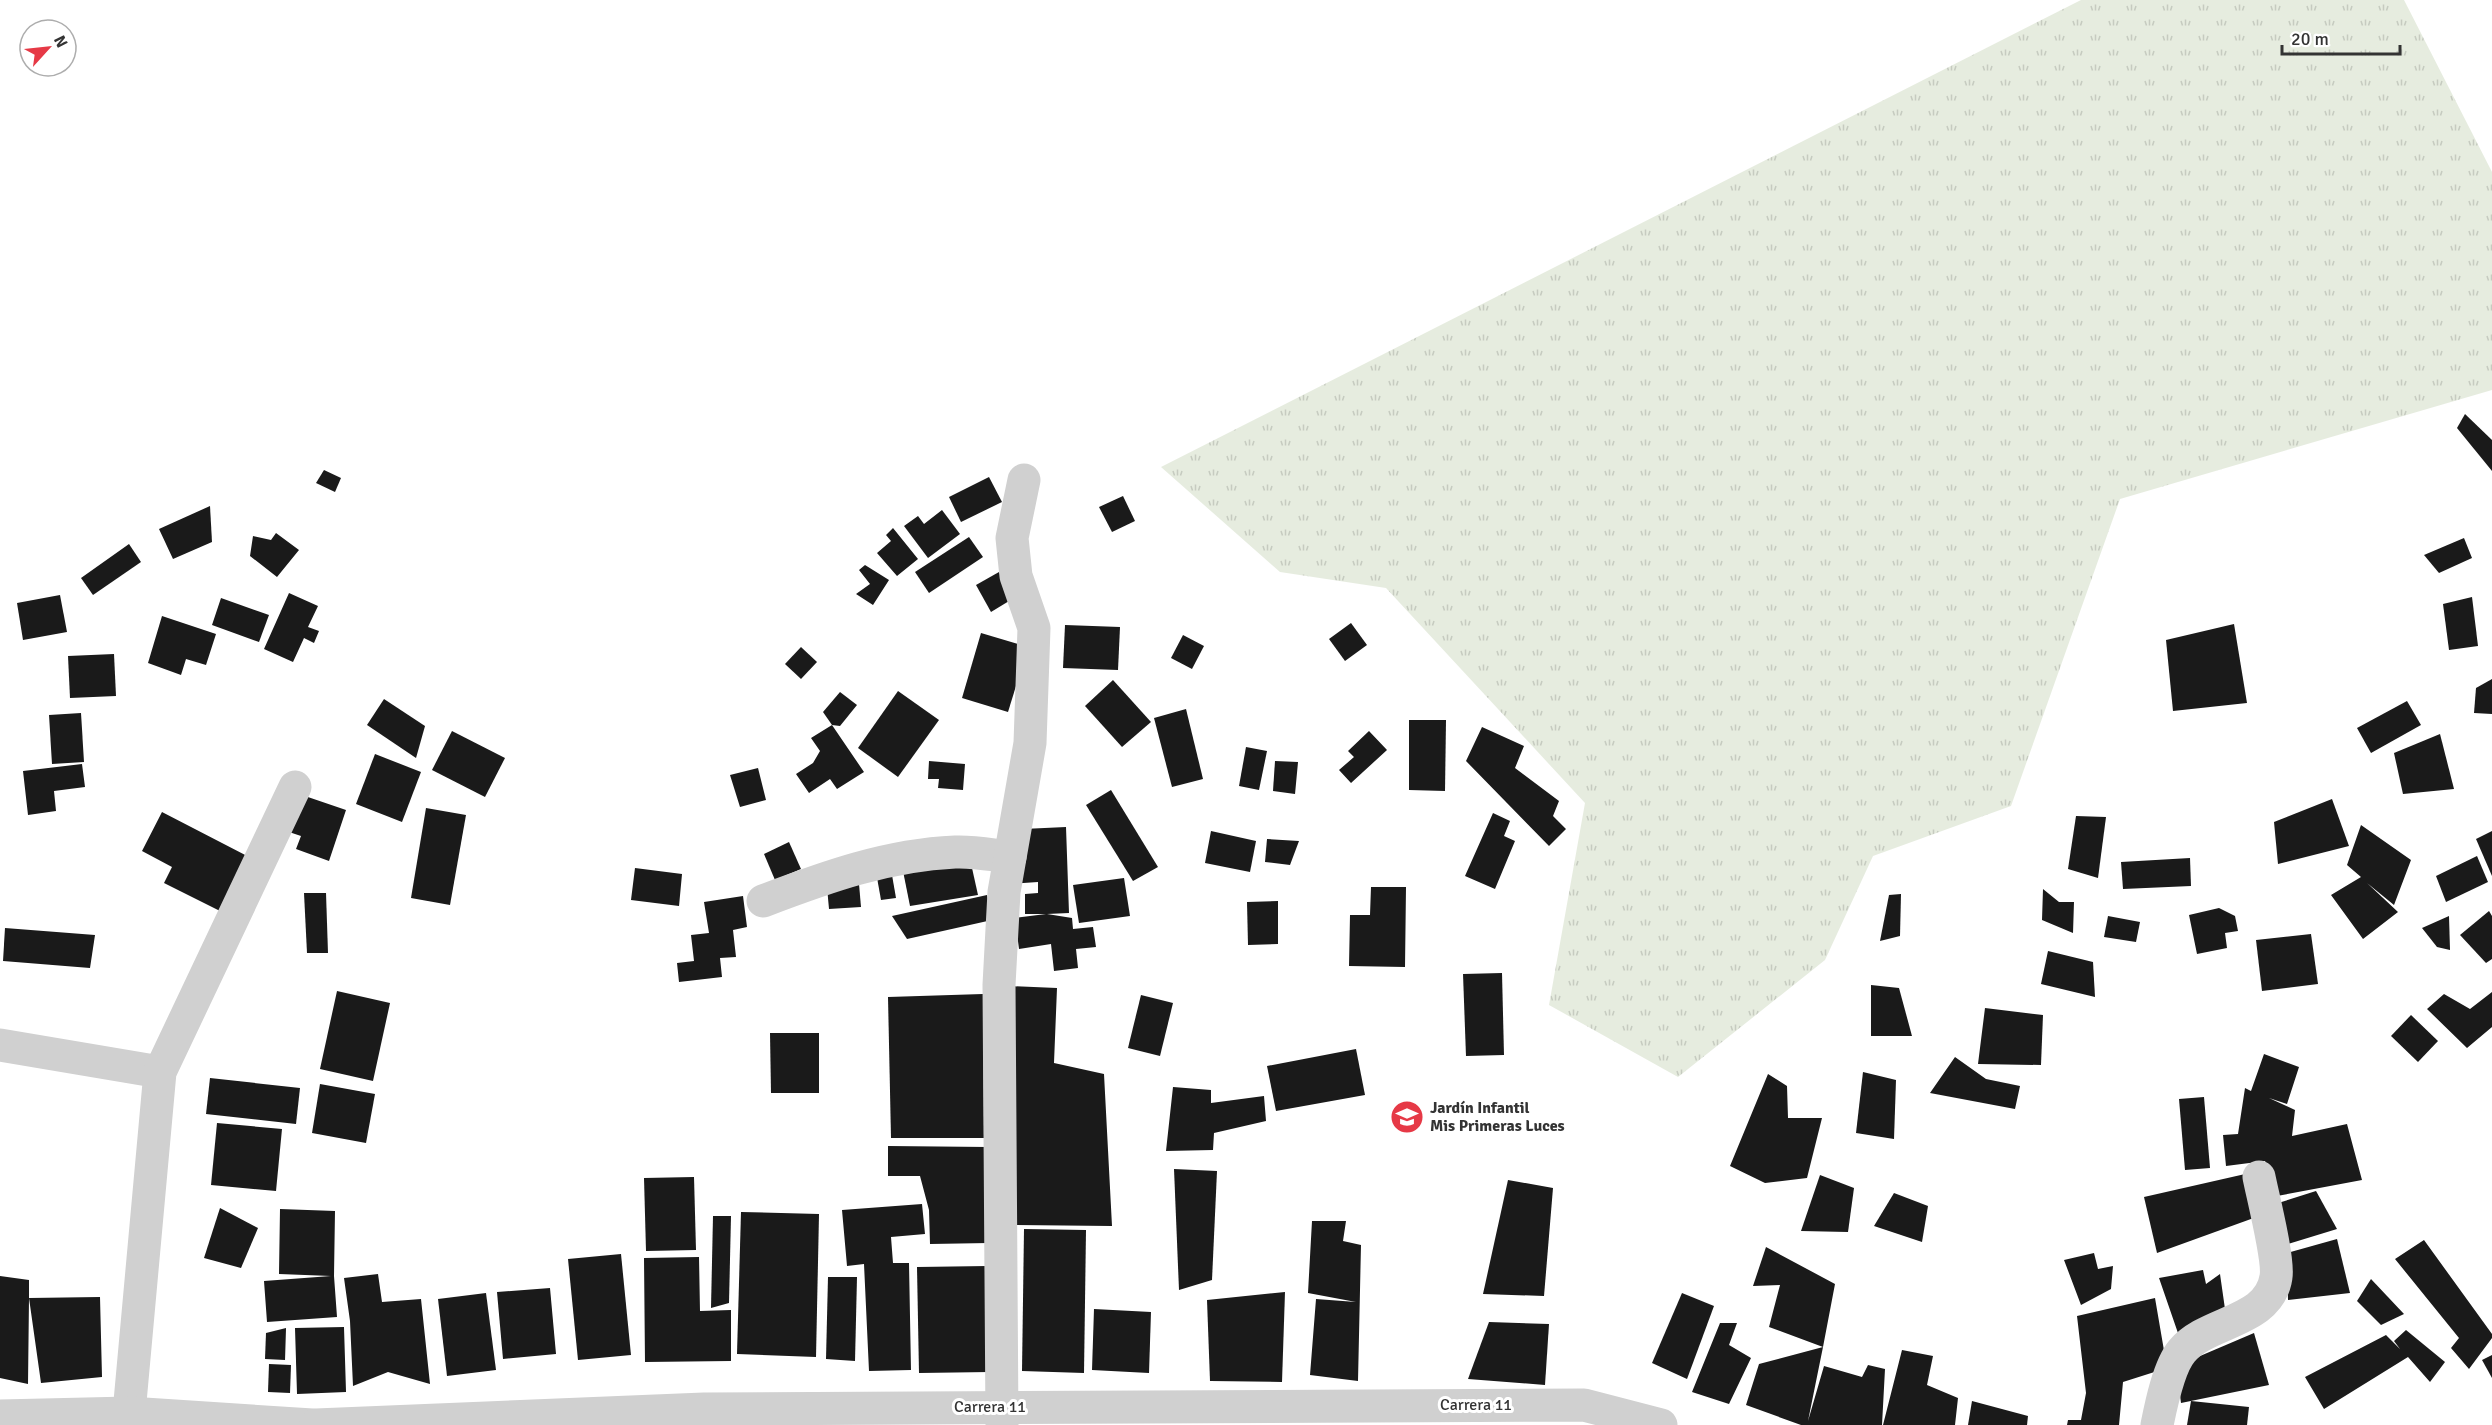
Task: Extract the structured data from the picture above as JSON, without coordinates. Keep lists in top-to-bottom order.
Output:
{
  "streets": {
    "street": ["Carrera 11"]
  },
  "places": {
    "school or university": ["Jardín Infantil Mis Primeras Luces"]
  },
  "scale_bar": "20 m",
  "north": "top right"
}
